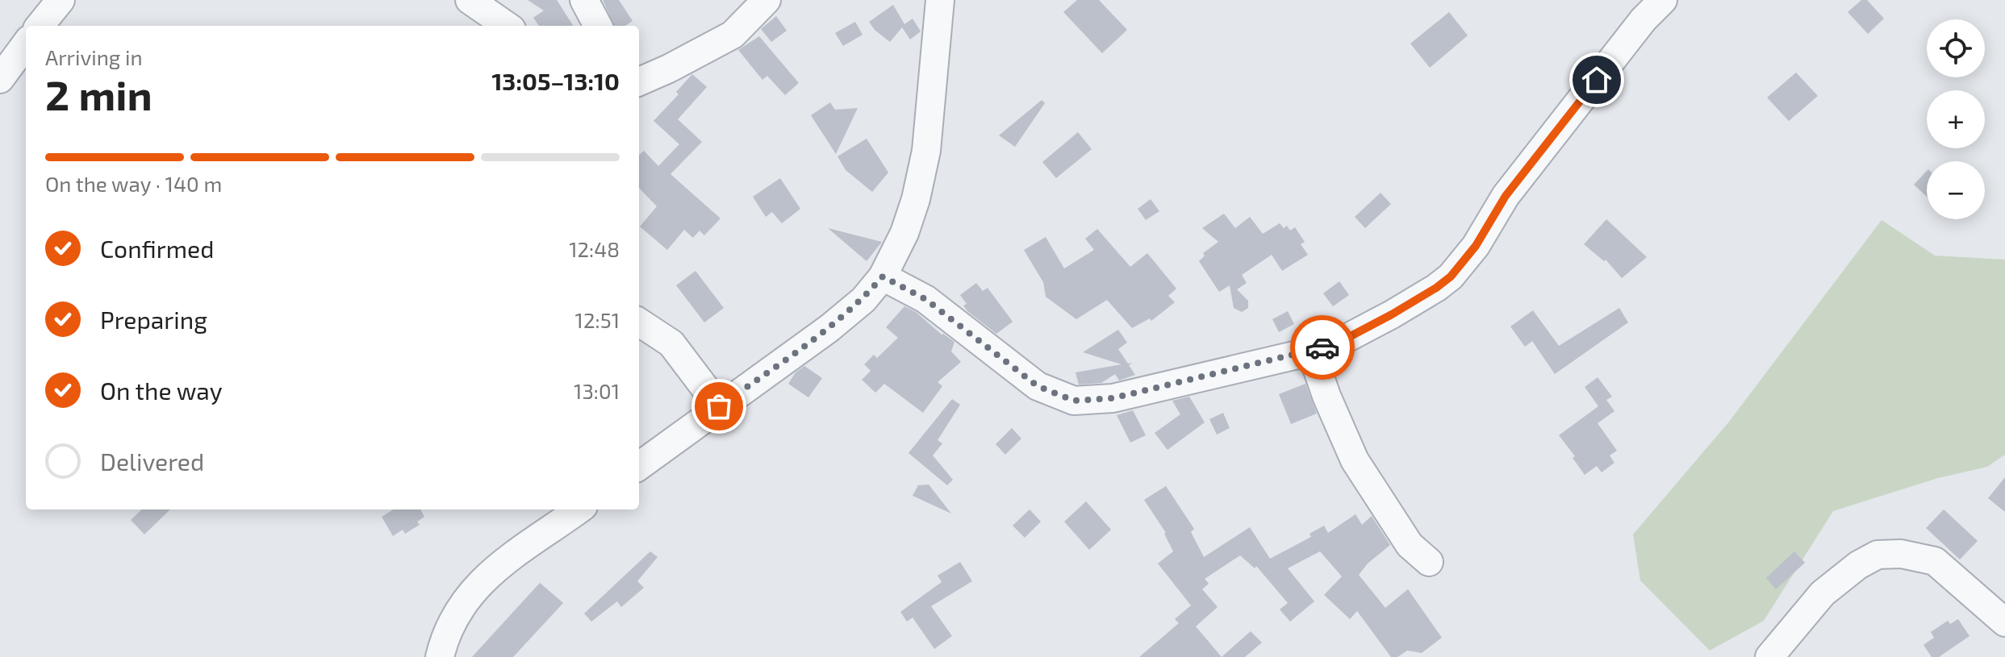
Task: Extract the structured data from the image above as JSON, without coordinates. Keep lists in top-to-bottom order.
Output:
{
  "page": {
    "map_buttons": ["+", "−"],
    "heading": ["2 min", "Arriving in", "13:05–13:10"],
    "bar": "On the way · 140 m",
    "list": [
      ["Confirmed", "12:48"],
      ["Preparing", "12:51"],
      ["On the way", "13:01"],
      "Delivered"
    ]
  }
}
